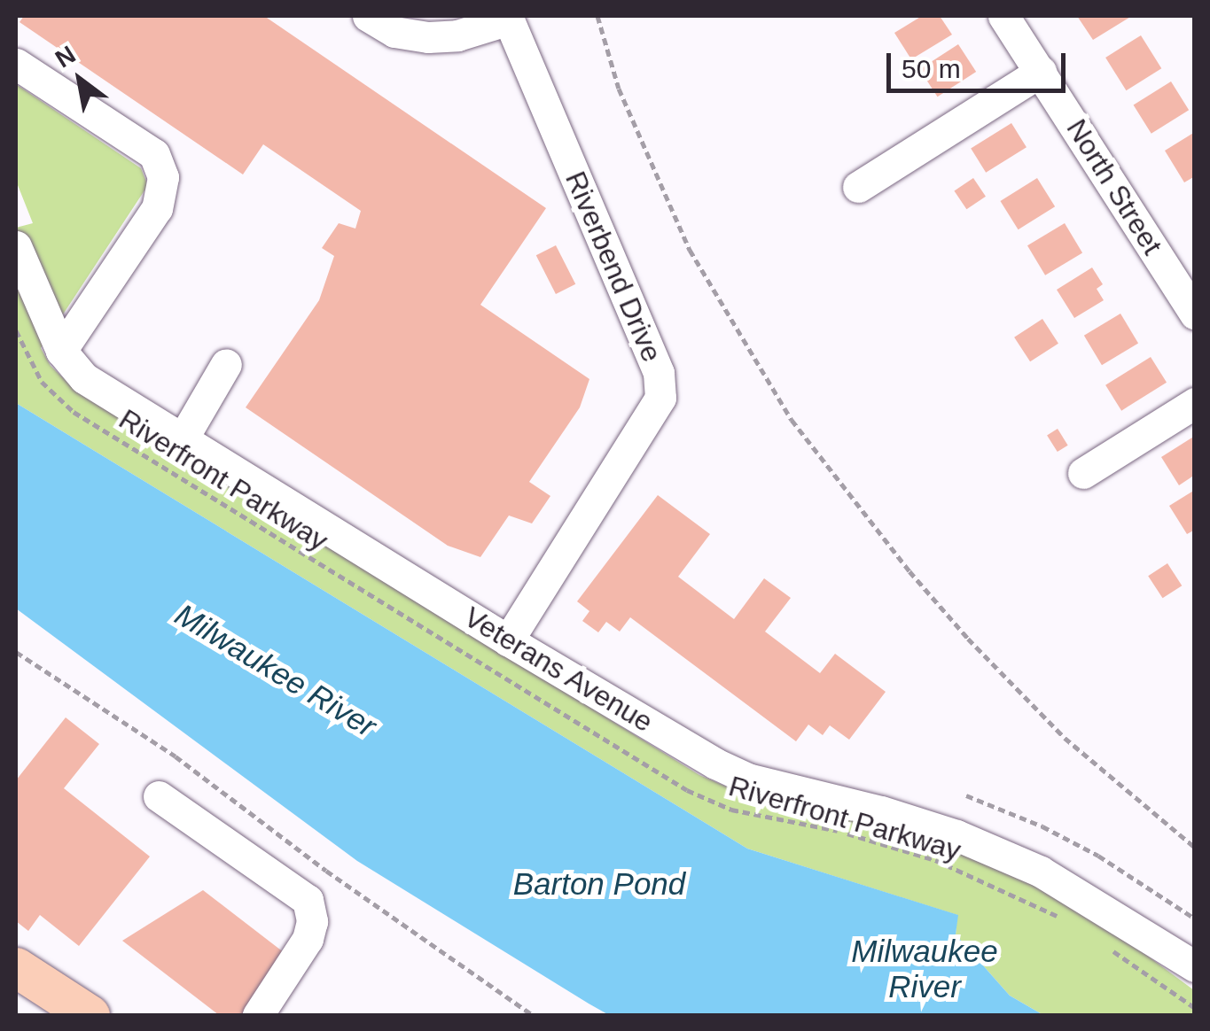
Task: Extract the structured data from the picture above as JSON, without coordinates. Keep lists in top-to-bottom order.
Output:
{
  "streets": {
    "street": ["North Street", "Riverbend Drive", "Veterans Avenue"],
    "path": ["Riverfront Parkway"]
  },
  "crossings": [
    ["Riverbend Drive", "Veterans Avenue"]
  ],
  "water": ["Milwaukee River", "Barton Pond"],
  "scale_bar": "50 m",
  "north": "top left"
}
